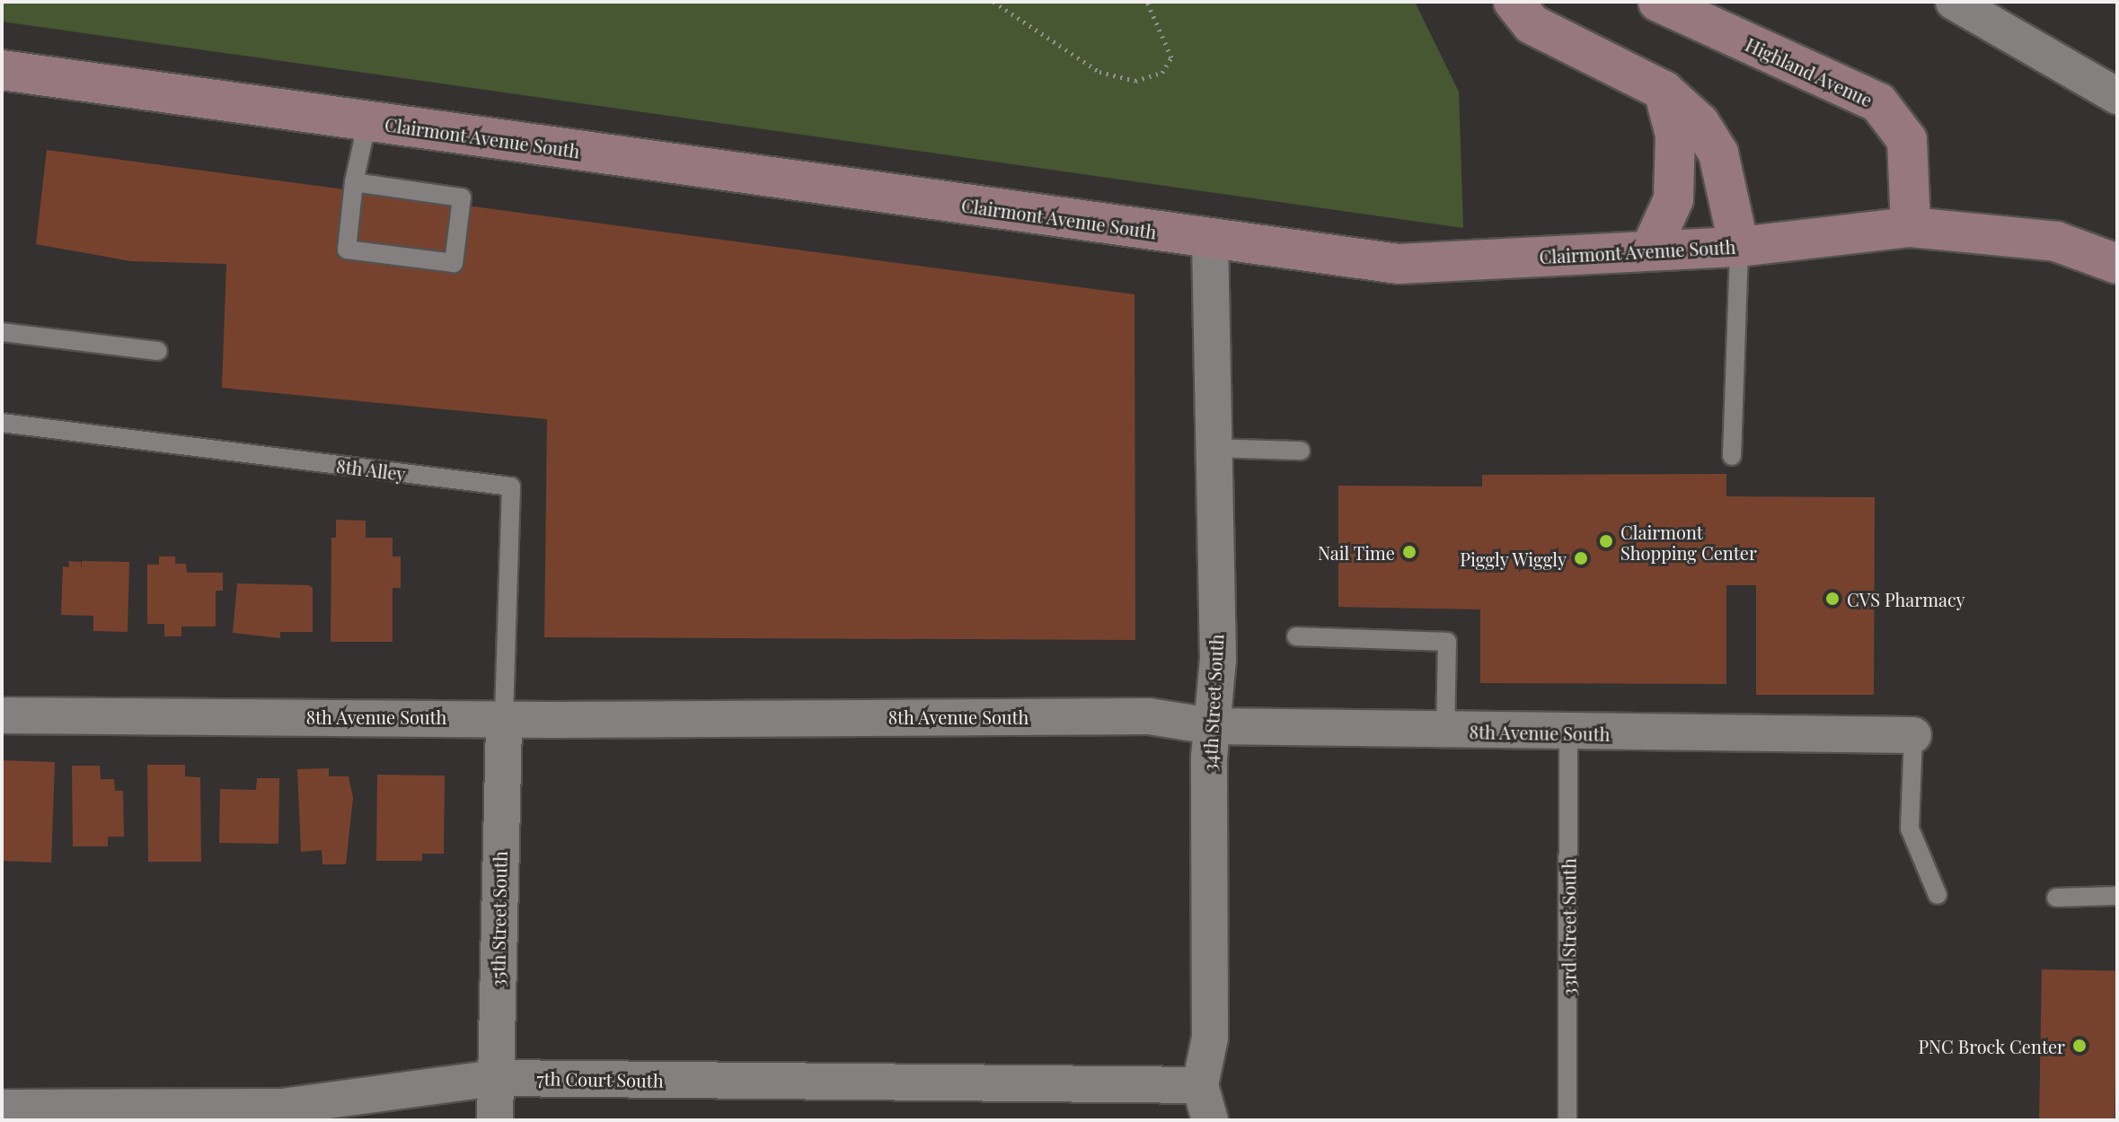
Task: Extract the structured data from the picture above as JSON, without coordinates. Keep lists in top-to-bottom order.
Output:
{
  "streets": {
    "street": [
      "Highland Avenue",
      "Clairmont Avenue South",
      "34th Street South",
      "8th Avenue South",
      "35th Street South",
      "7th Court South"
    ],
    "lane": ["8th Alley", "33rd Street South"]
  },
  "crossings": [
    ["Highland Avenue", "Clairmont Avenue South"],
    ["Clairmont Avenue South", "34th Street South"],
    ["8th Alley", "8th Avenue South"],
    ["8th Alley", "35th Street South"],
    ["34th Street South", "8th Avenue South"],
    ["34th Street South", "7th Court South"],
    ["8th Avenue South", "35th Street South"],
    ["8th Avenue South", "33rd Street South"],
    ["35th Street South", "7th Court South"]
  ],
  "places": [
    "Clairmont Shopping Center",
    "Nail Time",
    "Piggly Wiggly",
    "CVS Pharmacy",
    "PNC Brock Center"
  ]
}
